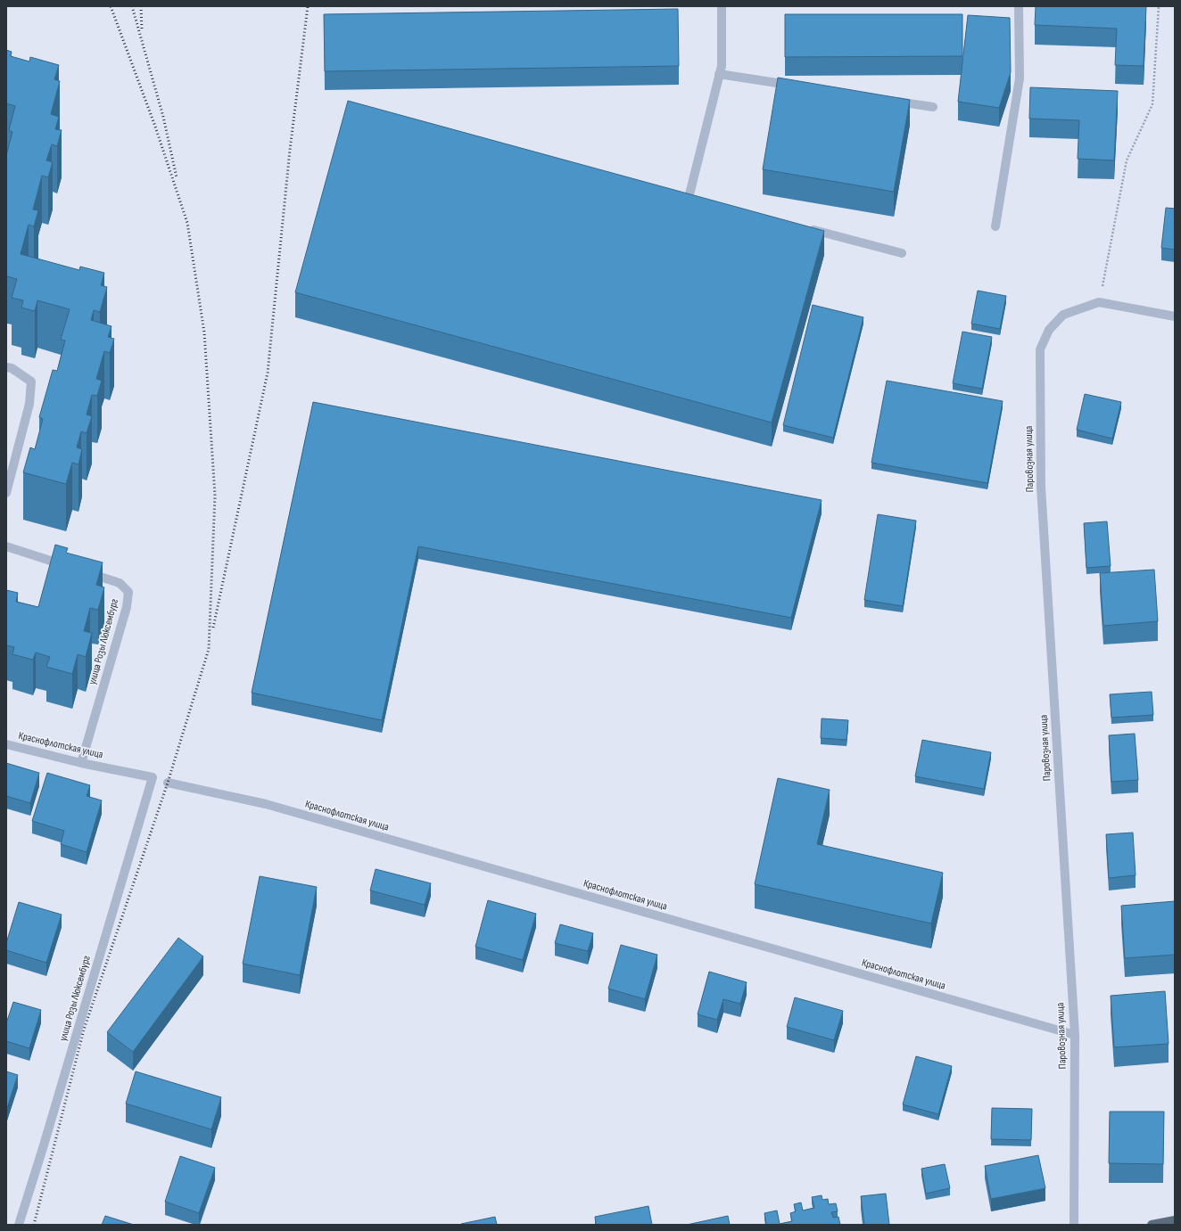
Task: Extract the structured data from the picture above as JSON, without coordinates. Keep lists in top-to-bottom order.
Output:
{
  "streets": {
    "street": ["Паровозная улица", "улица Розы Люксембург", "Краснофлотская улица"]
  },
  "crossings": [
    ["Паровозная улица", "Краснофлотская улица"],
    ["улица Розы Люксембург", "Краснофлотская улица"]
  ]
}
